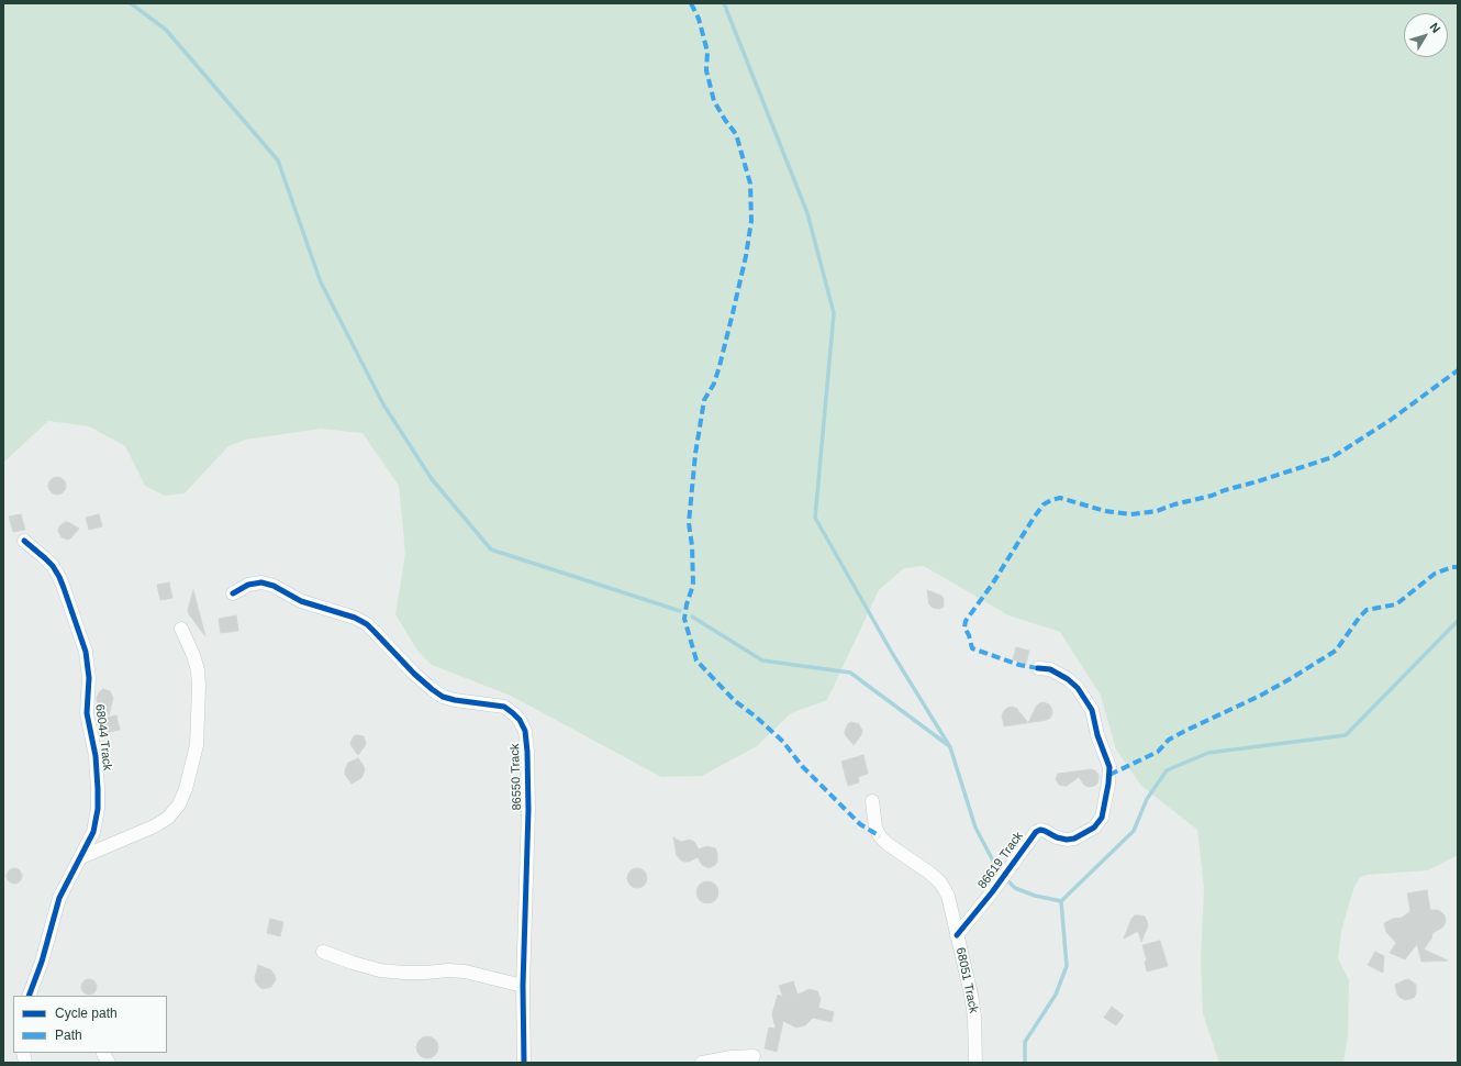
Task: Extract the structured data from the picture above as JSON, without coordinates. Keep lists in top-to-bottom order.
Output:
{
  "streets": {
    "street": [
      "68044 Track",
      "86550 Track",
      "86619 Track",
      "68051 Track"
    ]
  },
  "crossings": [
    ["86619 Track", "68051 Track"]
  ],
  "legend": ["Cycle path", "Path"],
  "north": "top right"
}
